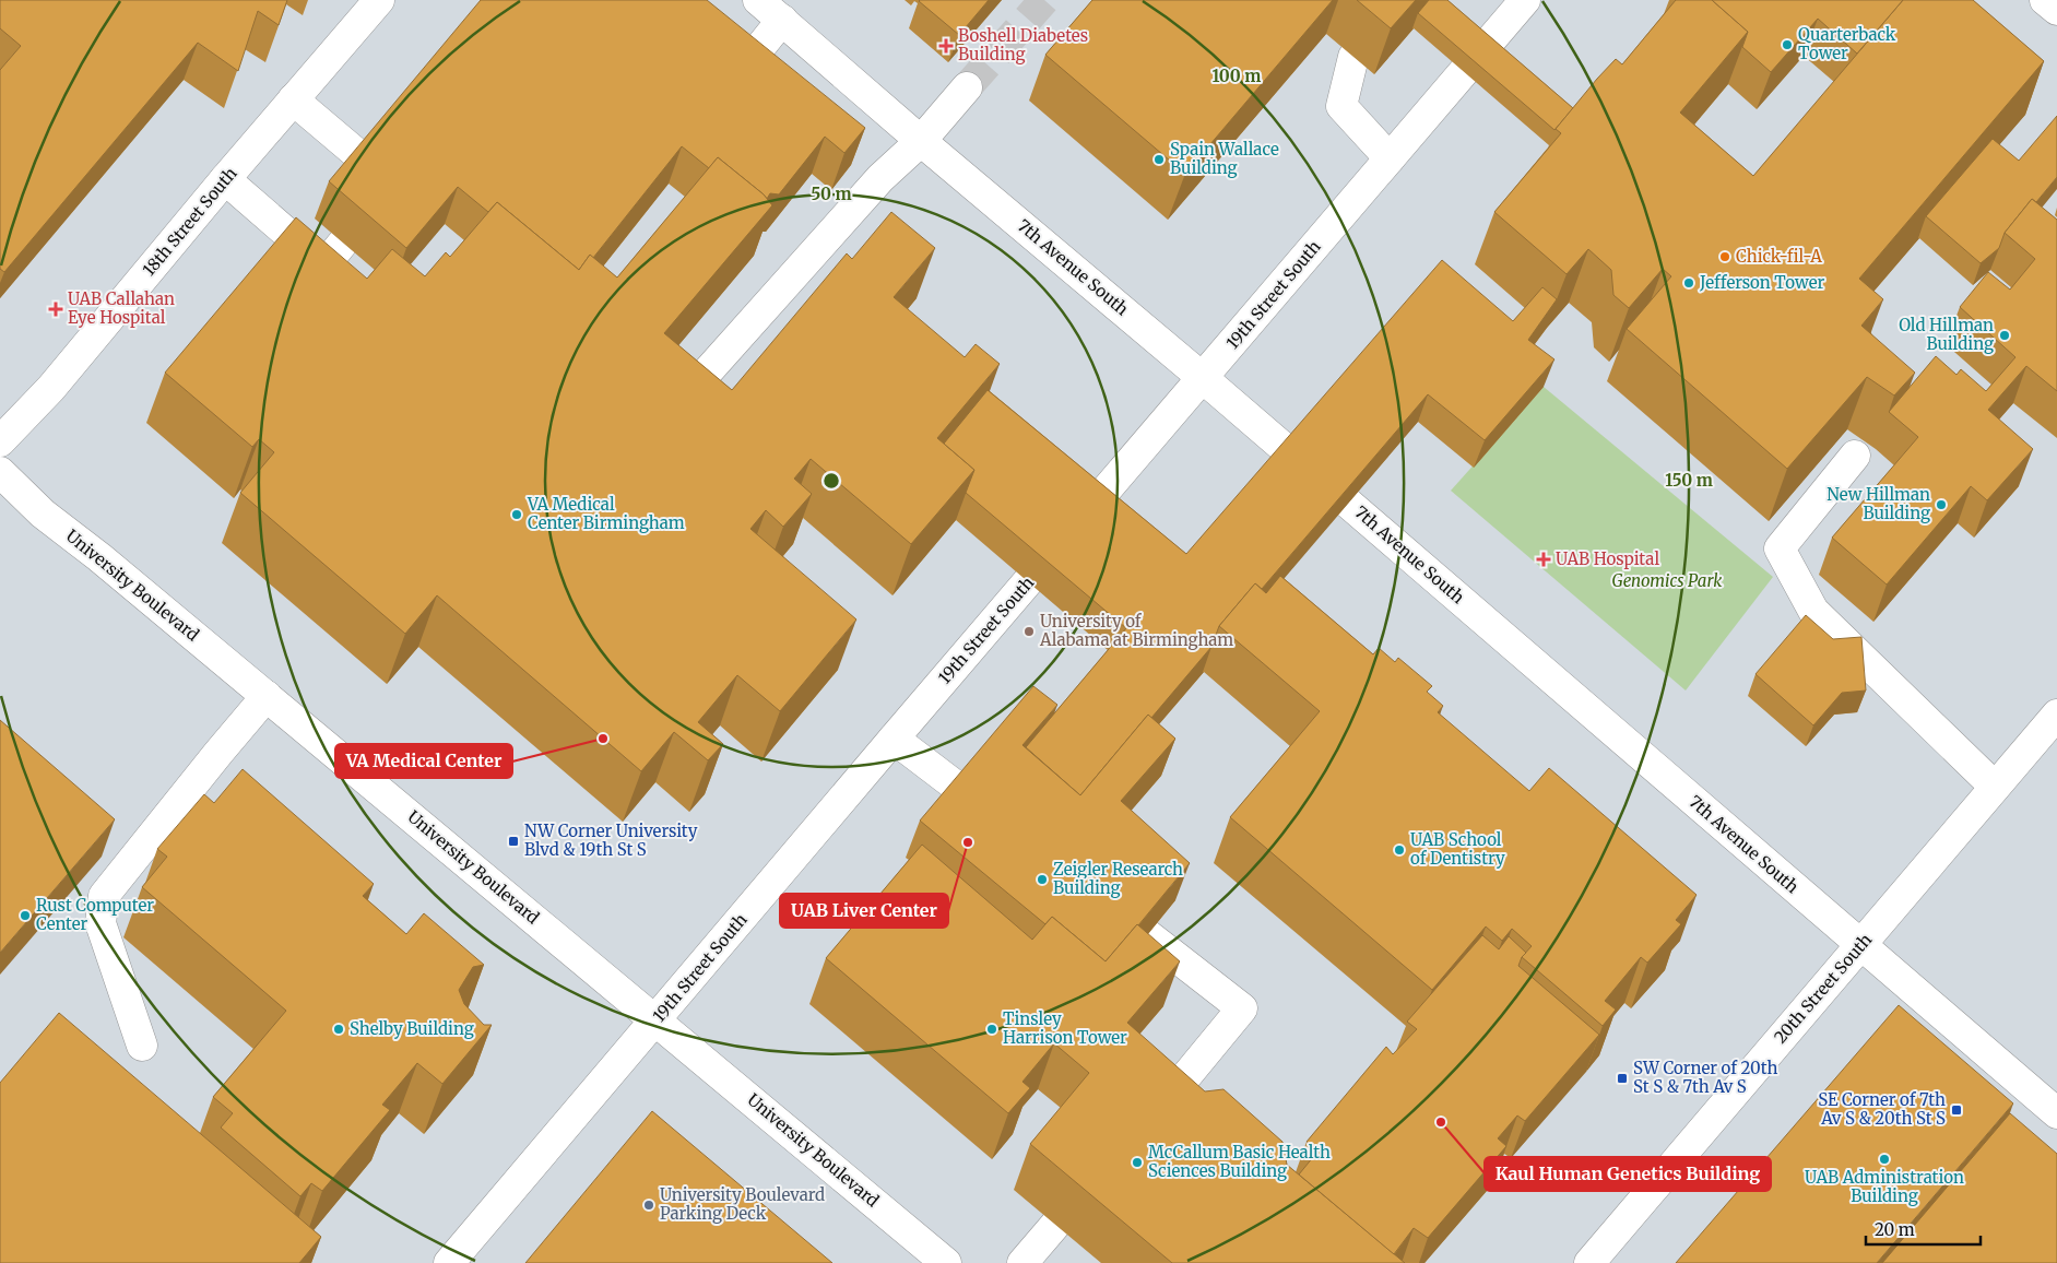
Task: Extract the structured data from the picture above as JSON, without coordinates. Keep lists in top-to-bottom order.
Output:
{
  "streets": {
    "street": [
      "18th Street South",
      "7th Avenue South",
      "19th Street South",
      "University Boulevard",
      "20th Street South"
    ]
  },
  "crossings": [
    ["7th Avenue South", "19th Street South"],
    ["7th Avenue South", "20th Street South"],
    ["19th Street South", "University Boulevard"]
  ],
  "parks": ["Genomics Park"],
  "places": {
    "other": [
      "Quarterback Tower",
      "Spain Wallace Building",
      "Chick-fil-A",
      "Jefferson Tower",
      "Old Hillman Building",
      "New Hillman Building",
      "VA Medical Center Birmingham",
      "University of Alabama at Birmingham",
      "VA Medical Center",
      "UAB Liver Center",
      "UAB School of Dentistry",
      "Zeigler Research Building",
      "Rust Computer Center",
      "Shelby Building",
      "Tinsley Harrison Tower",
      "Kaul Human Genetics Building",
      "UAB Administration Building",
      "McCallum Basic Health Sciences Building",
      "University Boulevard Parking Deck"
    ],
    "health": ["Boshell Diabetes Building", "UAB Callahan Eye Hospital", "UAB Hospital"],
    "transit": ["NW Corner University Blvd & 19th St S", "SW Corner of 20th St S & 7th Av S", "SE Corner of 7th Av S & 20th St S"]
  },
  "scale_bar": "20 m",
  "rings": ["100 m", "50 m", "150 m"]
}
